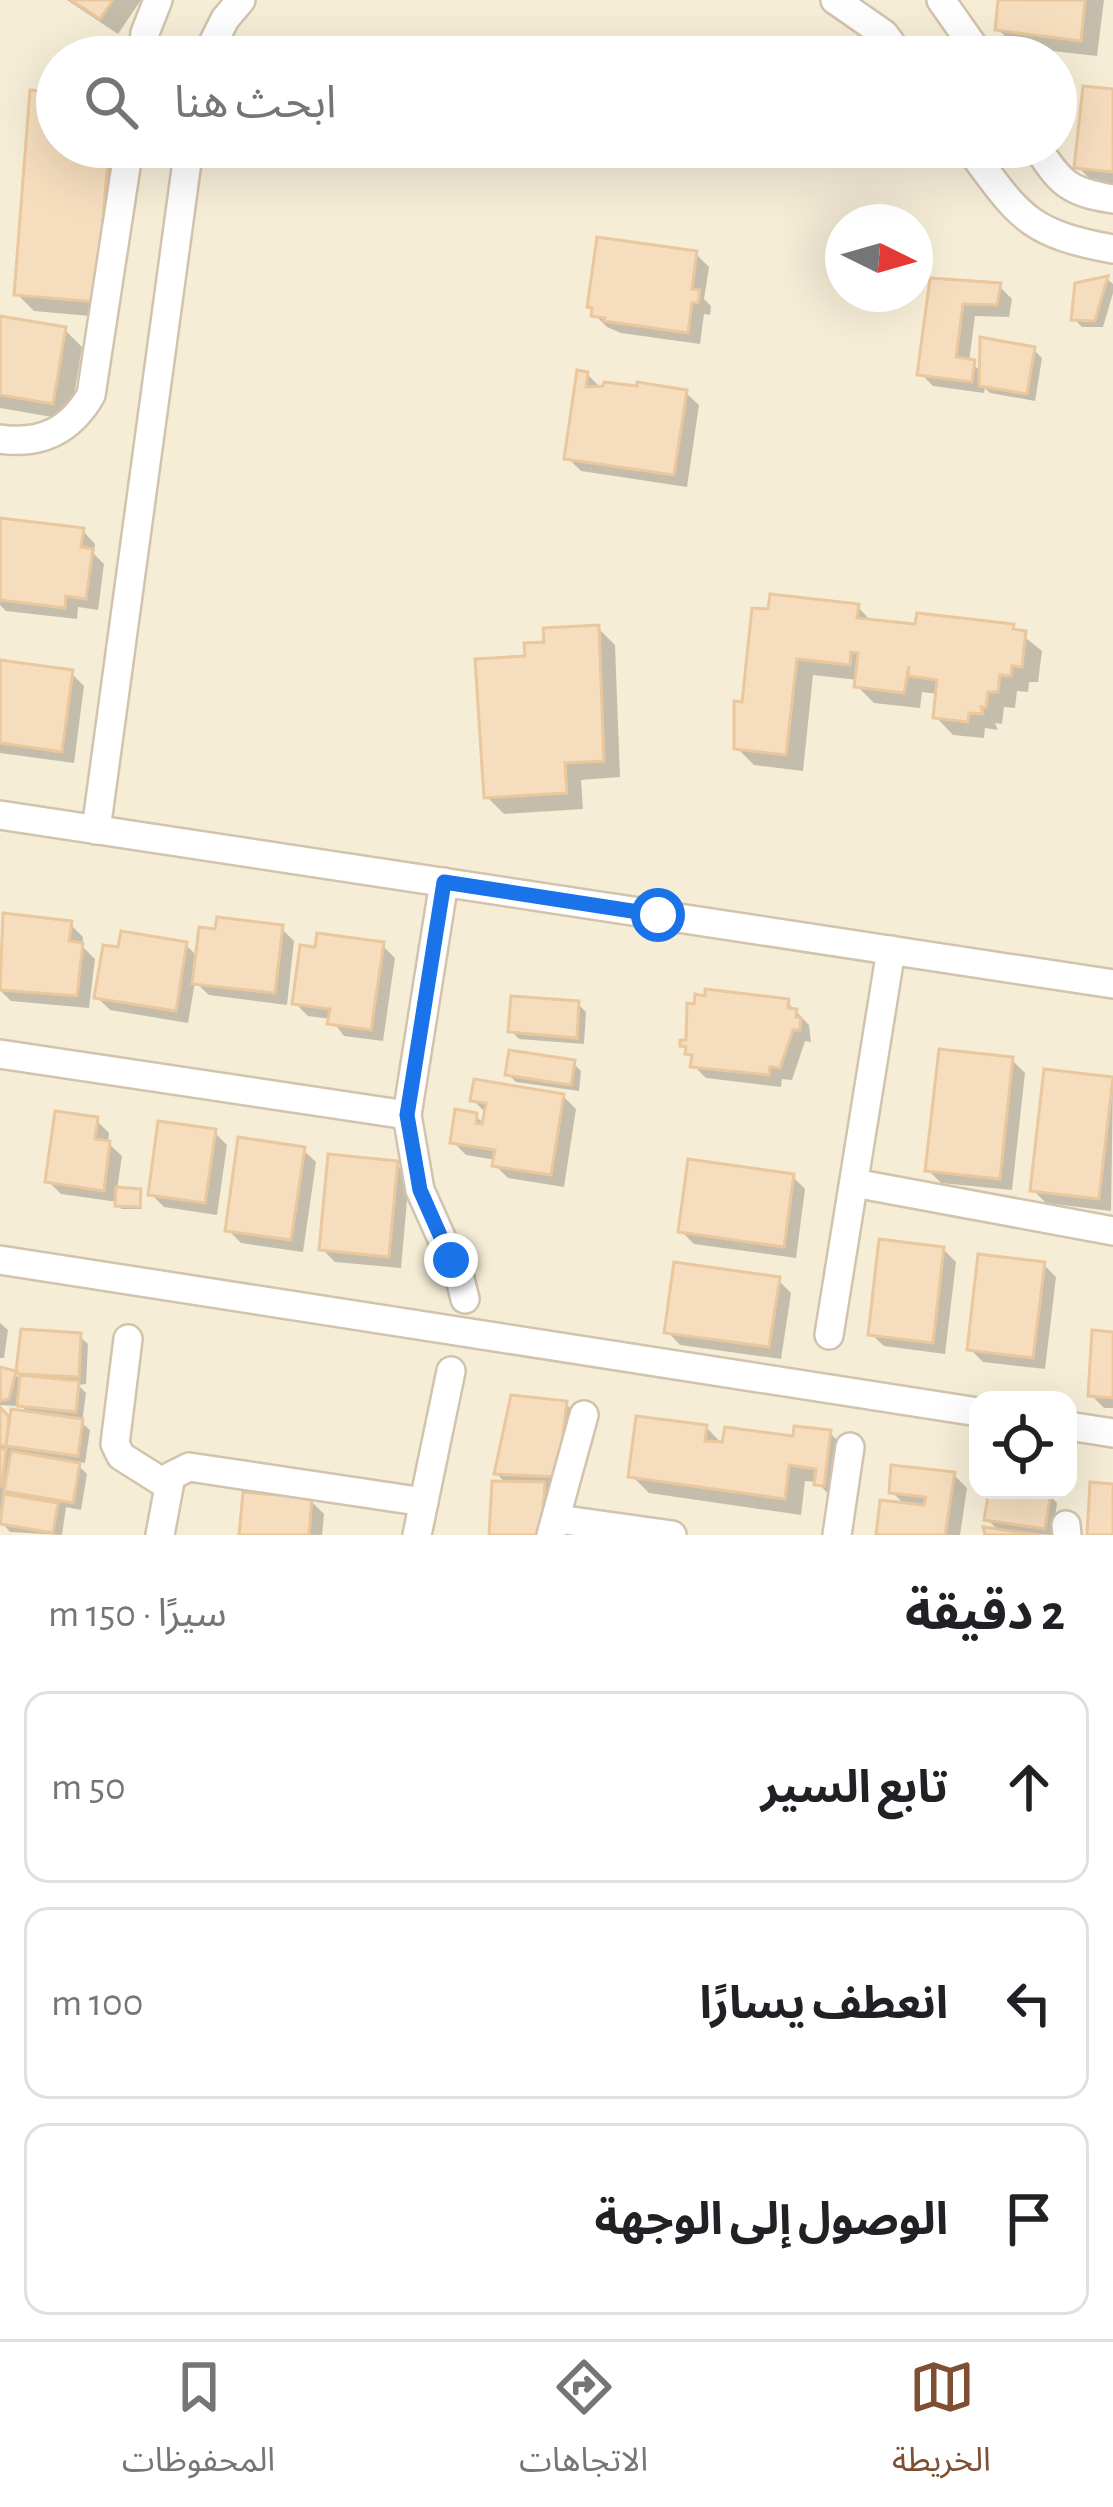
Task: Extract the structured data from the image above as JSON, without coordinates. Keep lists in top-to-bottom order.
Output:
{
  "north": "right",
  "page": {
    "search": "ابحث هنا",
    "heading": ["2 دقيقة", "سيرًا · 150 m"],
    "list": [
      ["تابع السير", "50 m"],
      ["انعطف يسارًا", "100 m"],
      "الوصول إلى الوجهة"
    ],
    "nav": ["الخريطة", "الاتجاهات", "المحفوظات"]
  }
}
